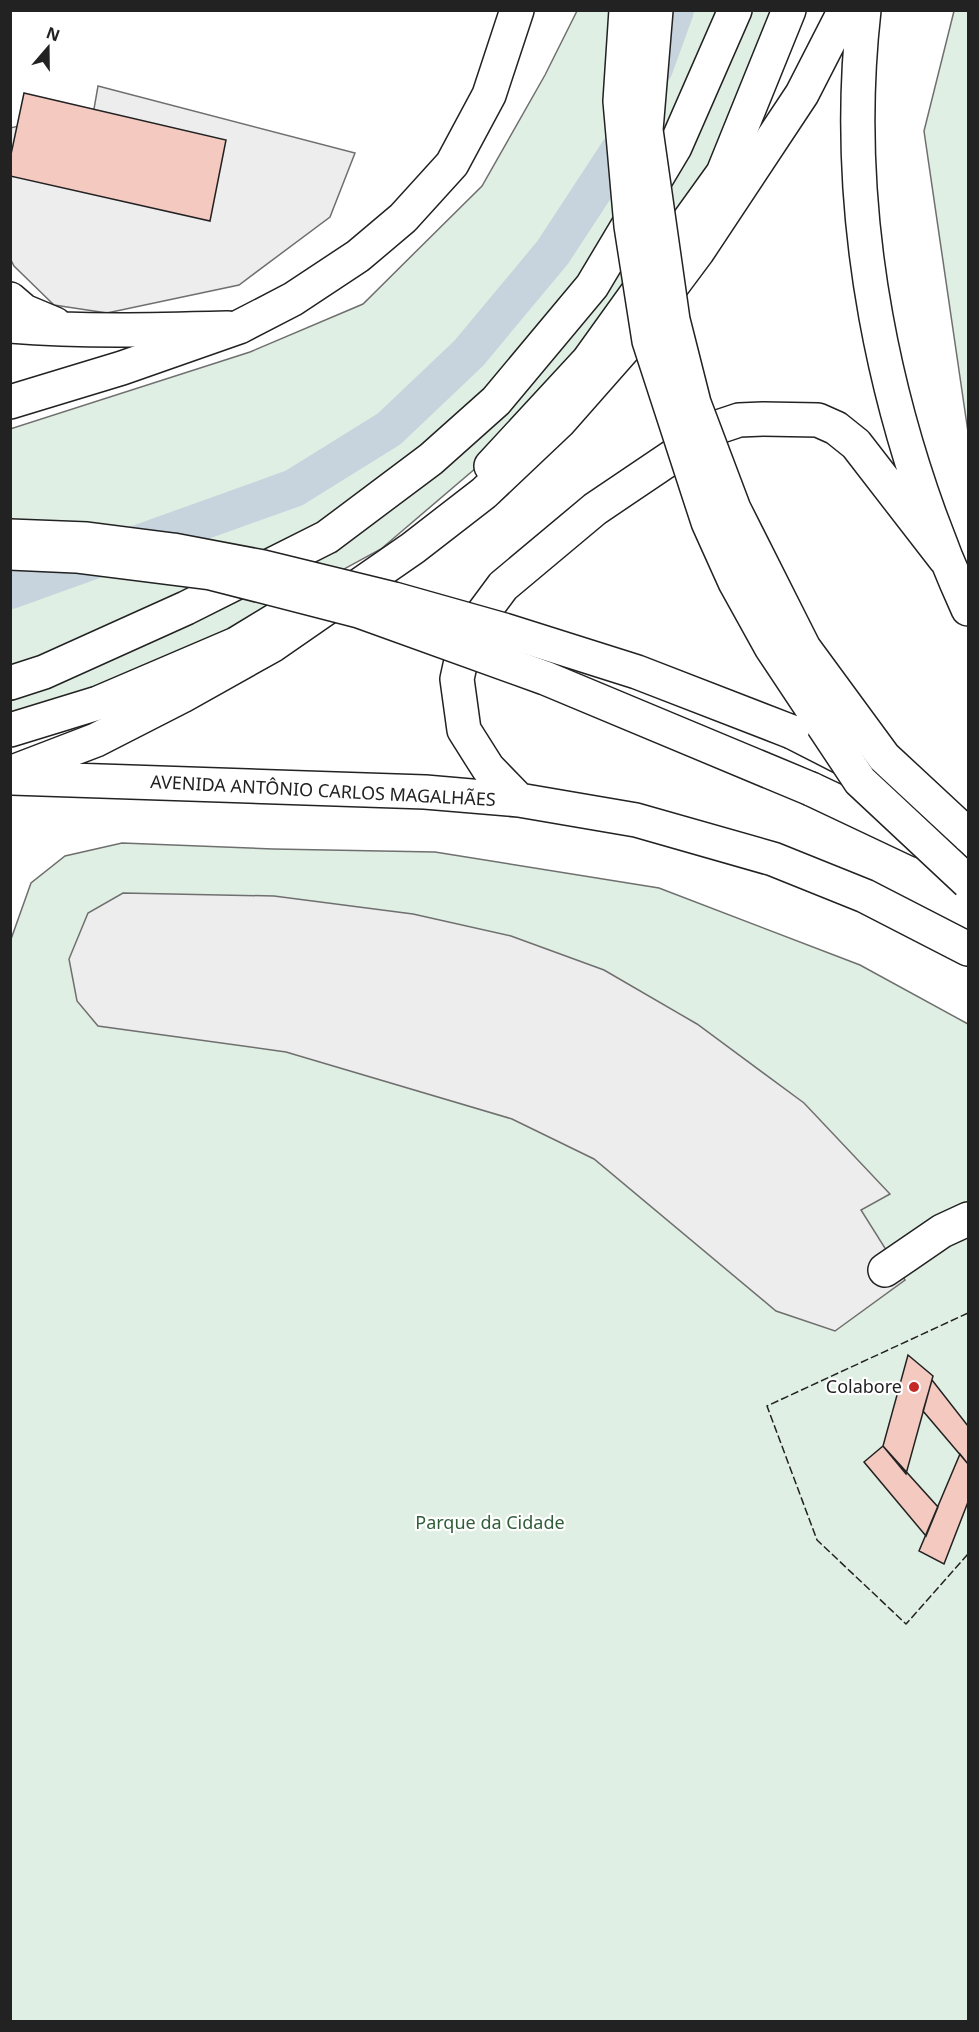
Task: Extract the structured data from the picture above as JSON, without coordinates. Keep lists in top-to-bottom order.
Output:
{
  "streets": {
    "main road": ["AVENIDA ANTÔNIO CARLOS MAGALHÃES"]
  },
  "parks": ["Parque da Cidade"],
  "places": ["Colabore"],
  "north": "top"
}
